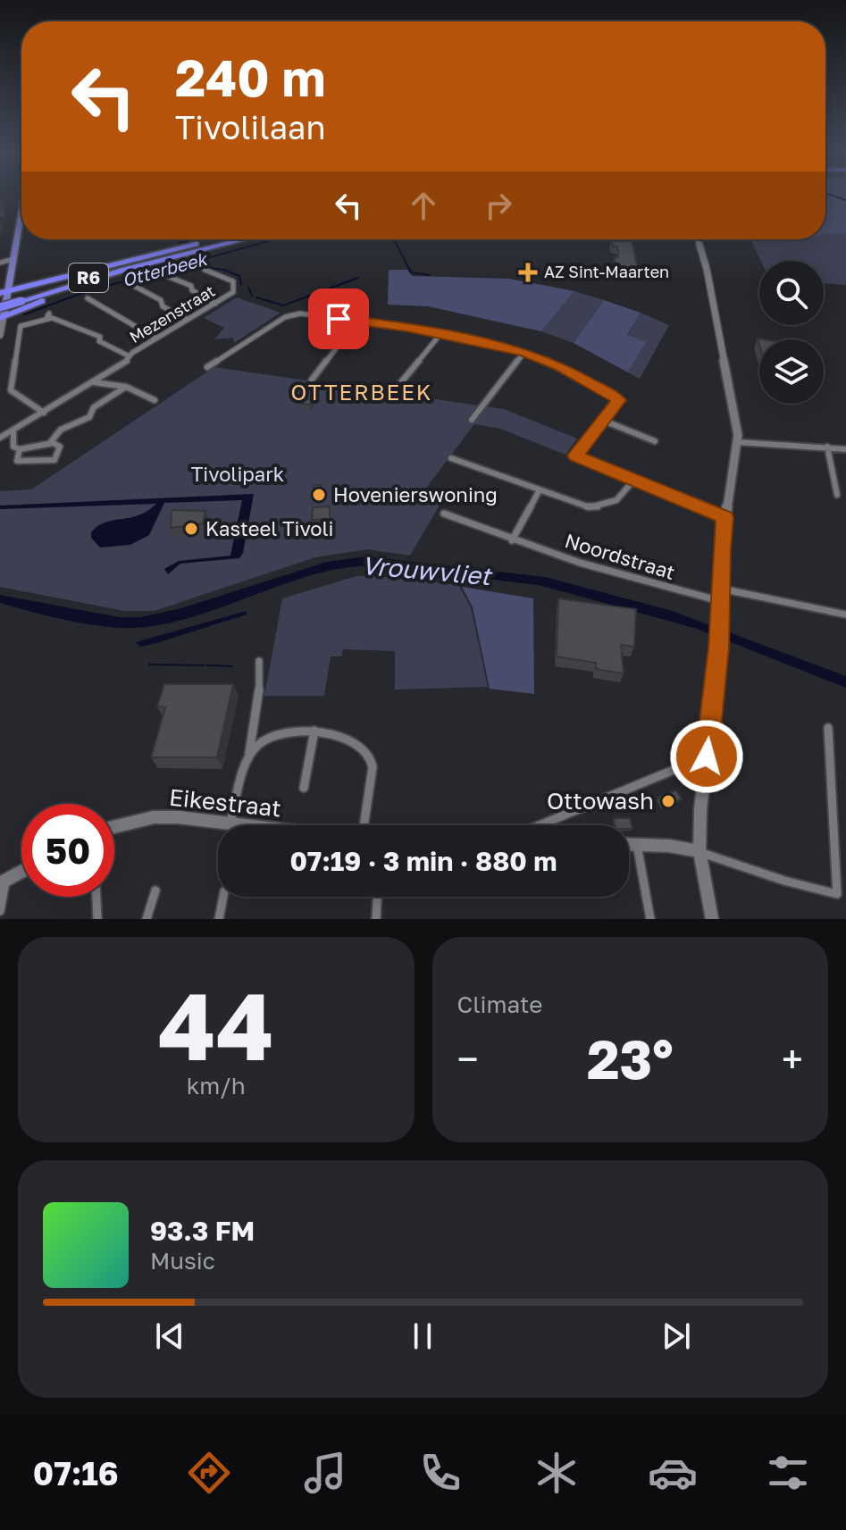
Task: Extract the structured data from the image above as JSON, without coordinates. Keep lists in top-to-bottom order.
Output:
{
  "streets": {
    "highway": ["R6"],
    "main road": ["Eikestraat"],
    "street": ["Mezenstraat", "Noordstraat"]
  },
  "districts": ["OTTERBEEK"],
  "water": ["Otterbeek", "Vrouwvliet"],
  "parks": ["Tivolipark"],
  "places": {
    "health": ["AZ Sint-Maarten"],
    "other": ["Hovenierswoning", "Kasteel Tivoli", "Ottowash"]
  },
  "page": {
    "turn": ["240 m", "Tivolilaan"],
    "limit": "50",
    "trip": "07:19 · 3 min · 880 m",
    "tile": [
      ["44", "km/h"],
      "Climate"
    ],
    "heat": ["−", "23°", "+"],
    "song": ["93.3 FM", "Music"],
    "tabs": "07:16"
  }
}
